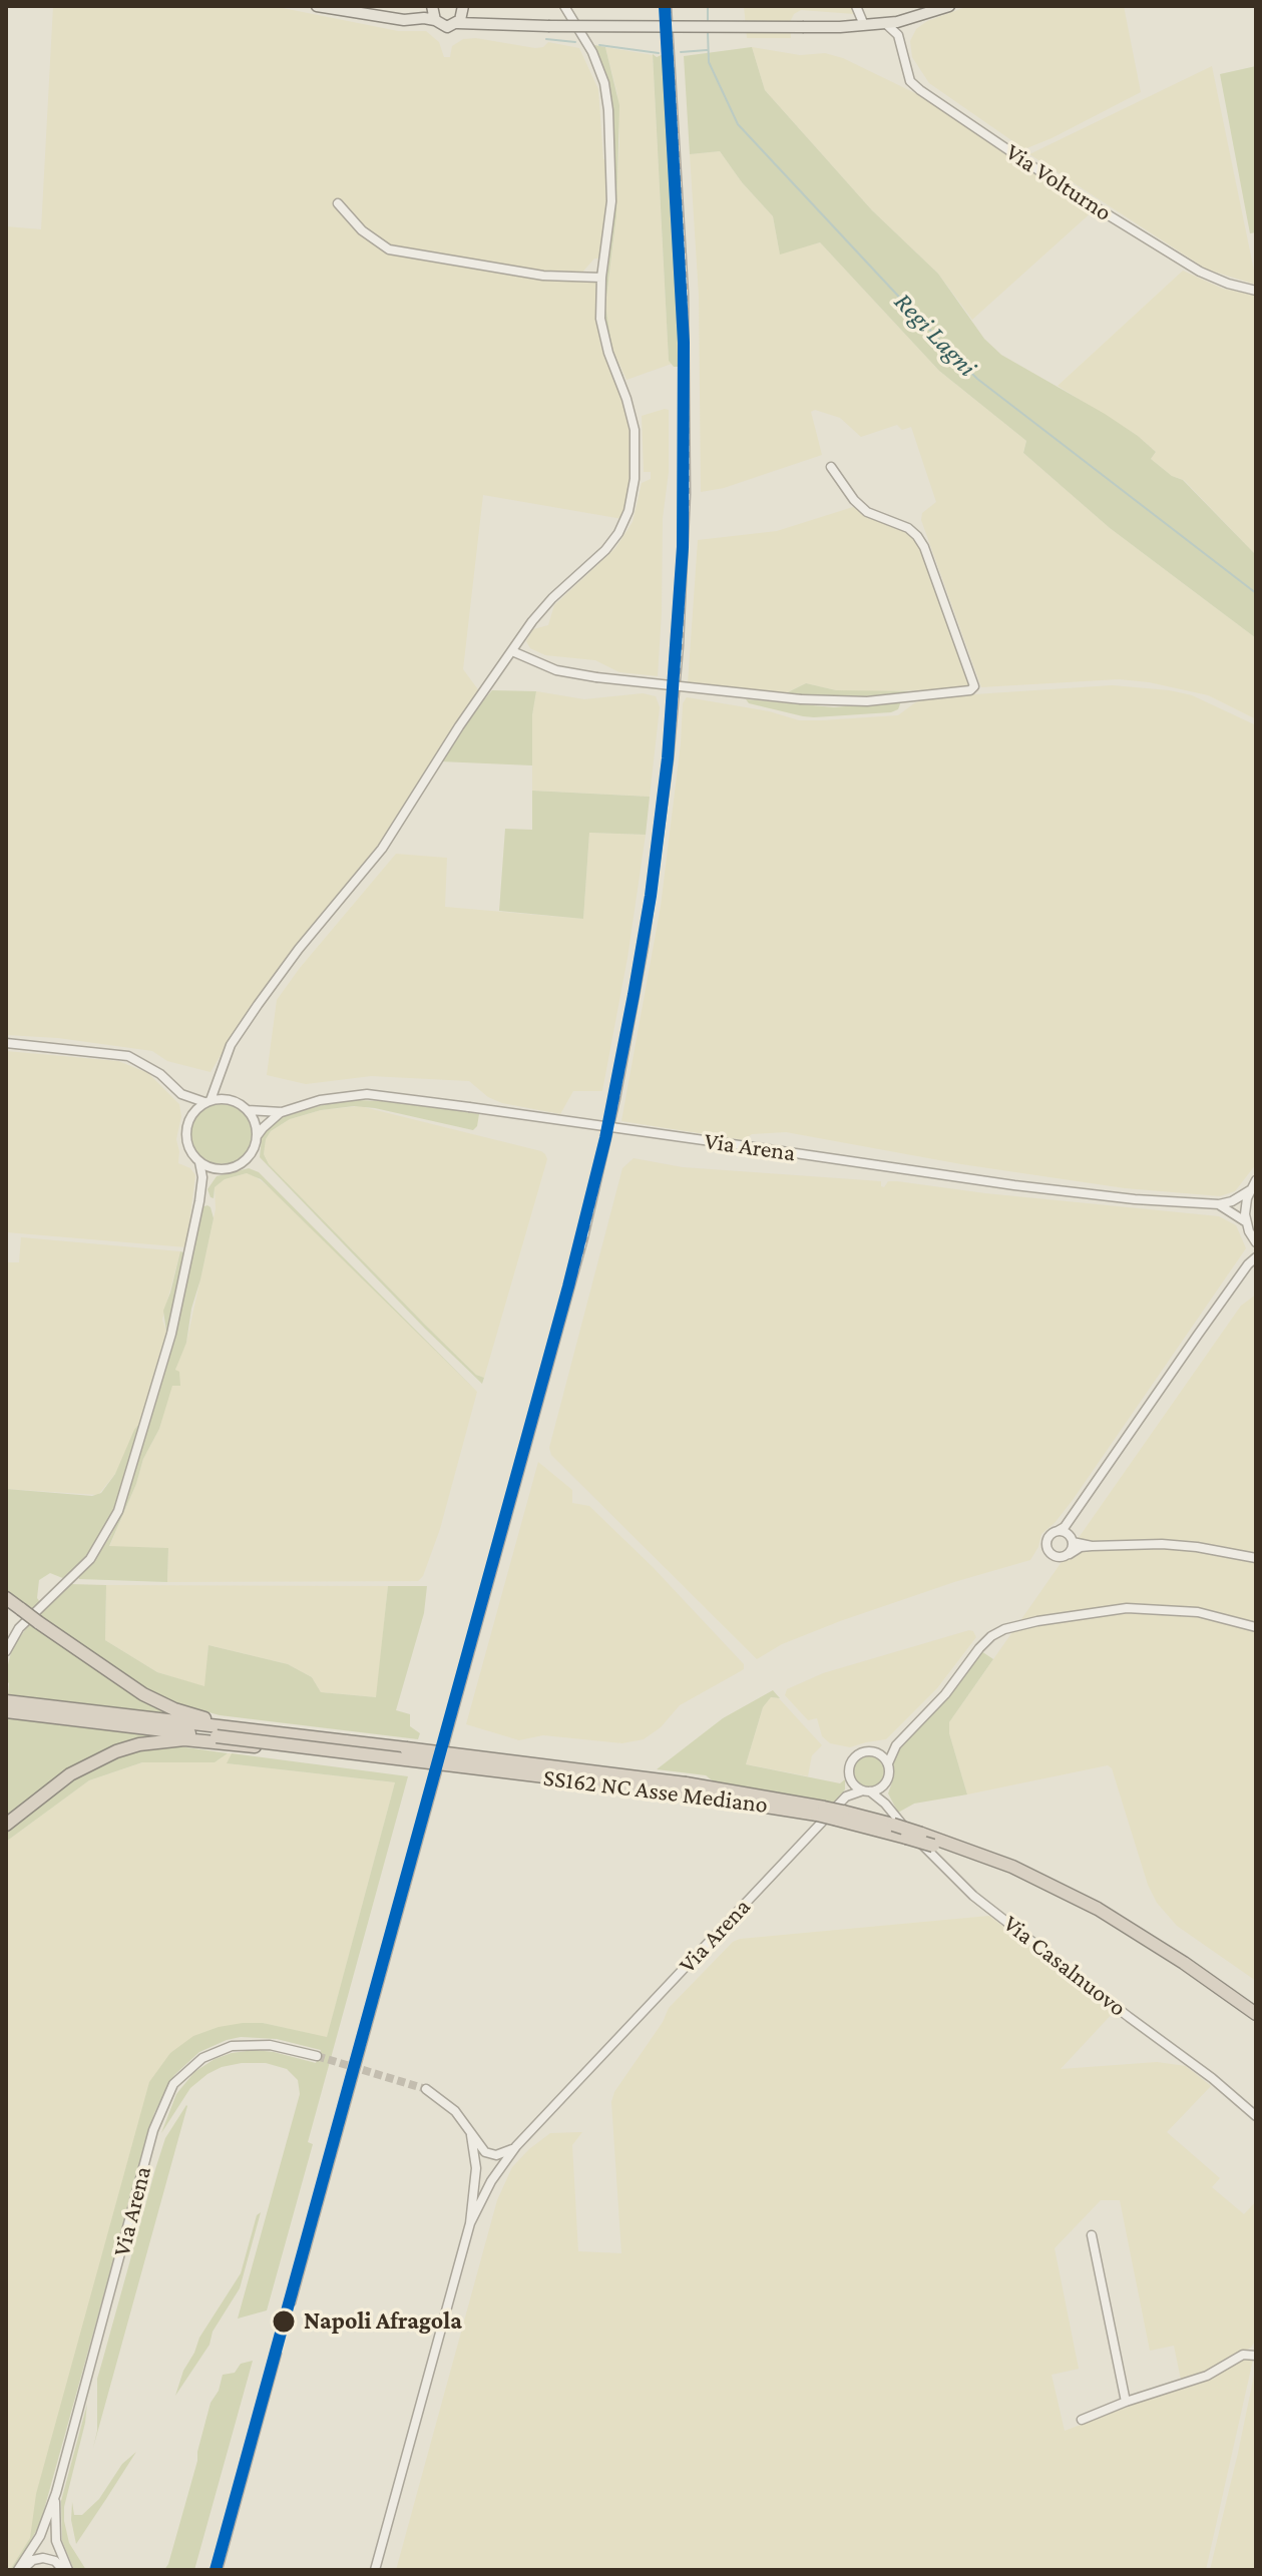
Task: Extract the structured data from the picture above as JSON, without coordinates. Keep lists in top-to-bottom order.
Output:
{
  "streets": {
    "highway": ["SS162 NC Asse Mediano"],
    "street": ["Via Volturno", "Via Arena", "Via Casalnuovo"]
  },
  "crossings": [
    ["Via Arena", "Via Casalnuovo"]
  ],
  "water": ["Regi Lagni"],
  "places": ["Napoli Afragola"]
}
